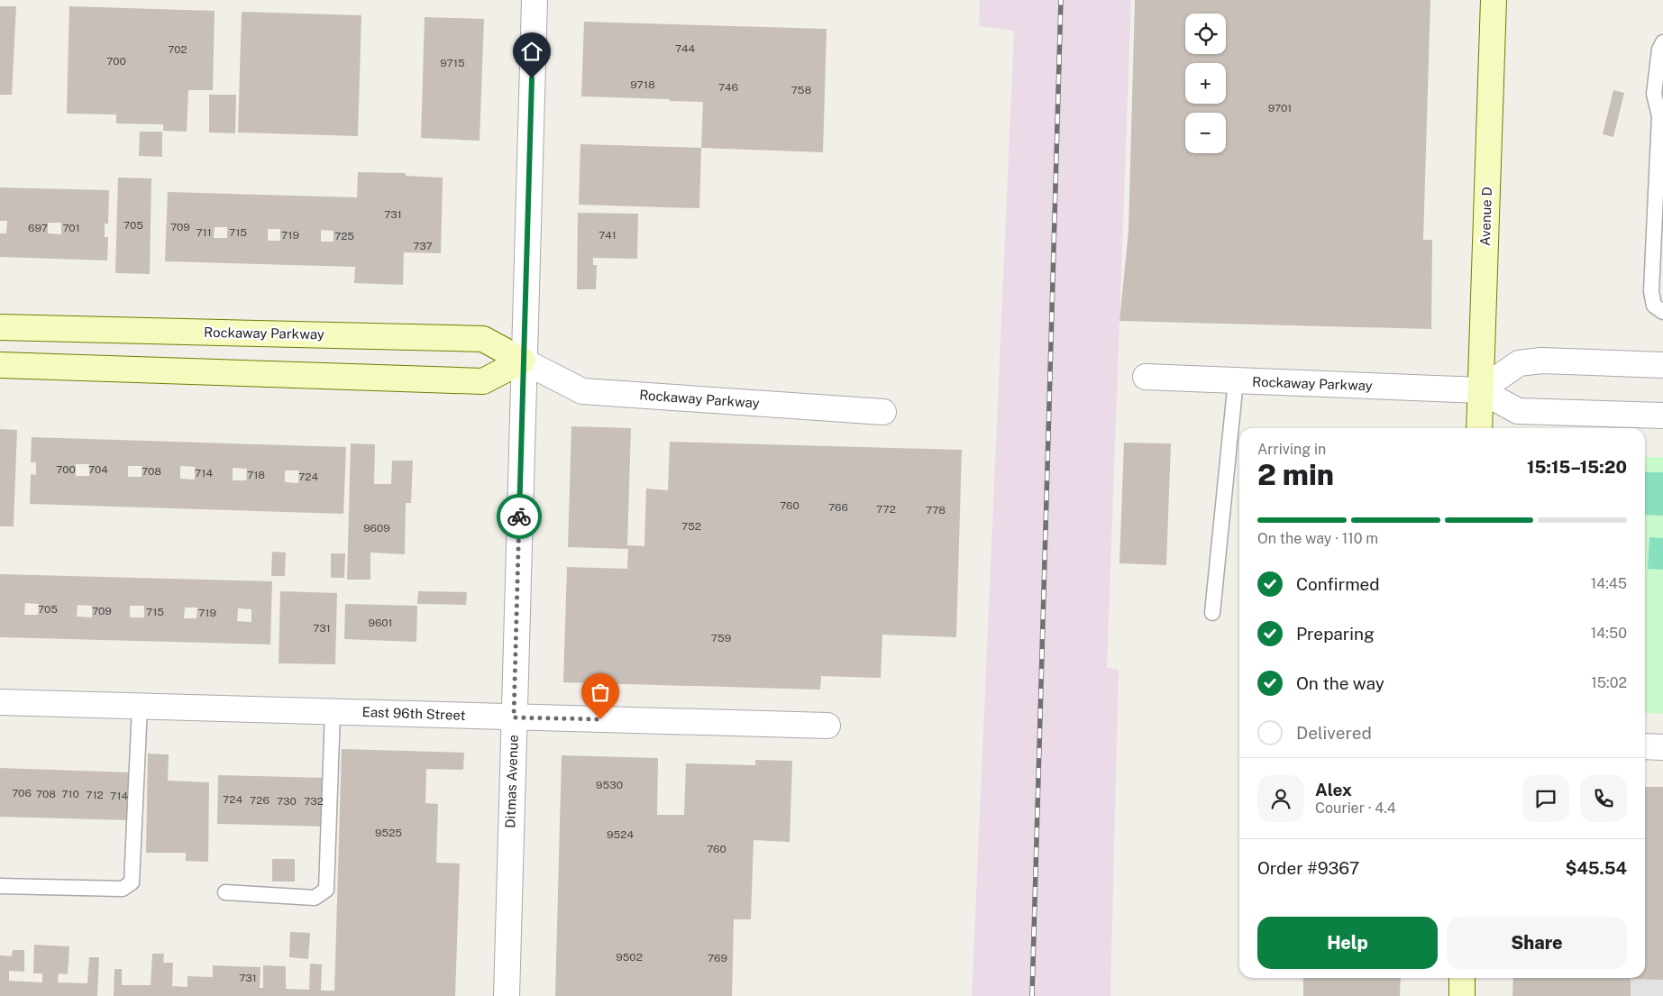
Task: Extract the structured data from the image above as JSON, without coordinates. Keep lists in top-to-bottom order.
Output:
{
  "streets": {
    "street": [
      "Avenue D",
      "Rockaway Parkway",
      "East 96th Street",
      "Ditmas Avenue"
    ]
  },
  "crossings": [
    ["Avenue D", "Rockaway Parkway"],
    ["Rockaway Parkway", "Ditmas Avenue"],
    ["East 96th Street", "Ditmas Avenue"]
  ],
  "house_numbers": [
    "744",
    "702",
    "700",
    "9715",
    "9718",
    "746",
    "758",
    "9701",
    "731",
    "705",
    "709",
    "697",
    "701",
    "711",
    "715",
    "719",
    "741",
    "725",
    "737",
    "700",
    "704",
    "708",
    "714",
    "718",
    "724",
    "760",
    "766",
    "772",
    "778",
    "752",
    "9609",
    "705",
    "709",
    "715",
    "719",
    "9601",
    "731",
    "759",
    "9530",
    "706",
    "708",
    "710",
    "712",
    "714",
    "724",
    "726",
    "730",
    "732",
    "9525",
    "9524",
    "760",
    "9502",
    "769",
    "731"
  ],
  "page": {
    "map_buttons": ["+", "−"],
    "heading": ["2 min", "Arriving in", "15:15–15:20"],
    "panel": [
      "Alex",
      "Courier · 4.4",
      "Order #9367",
      "$45.54"
    ],
    "bar": "On the way · 110 m",
    "list": [
      ["Confirmed", "14:45"],
      ["Preparing", "14:50"],
      ["On the way", "15:02"],
      "Delivered"
    ],
    "buttons": ["Help", "Share"]
  }
}
